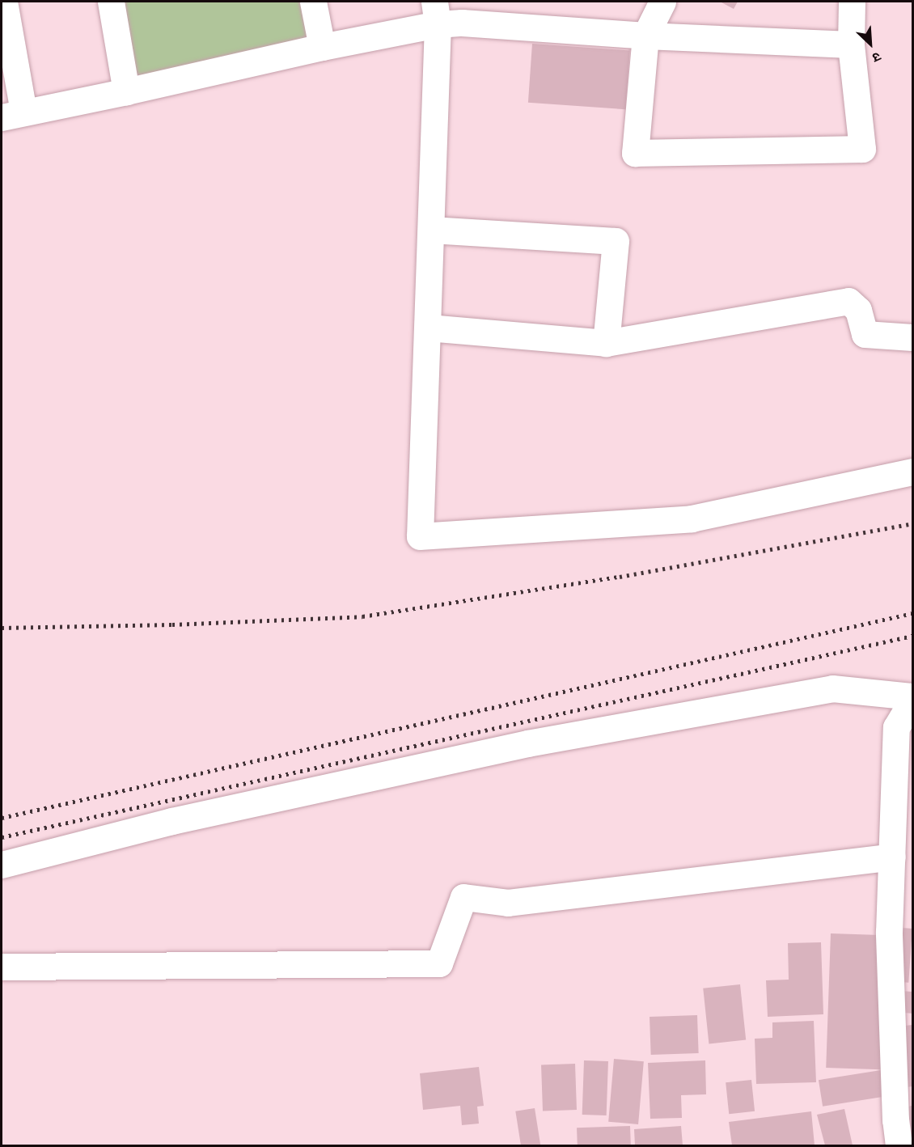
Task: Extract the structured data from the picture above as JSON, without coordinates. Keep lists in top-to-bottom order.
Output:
{
  "north": "bottom right"
}
